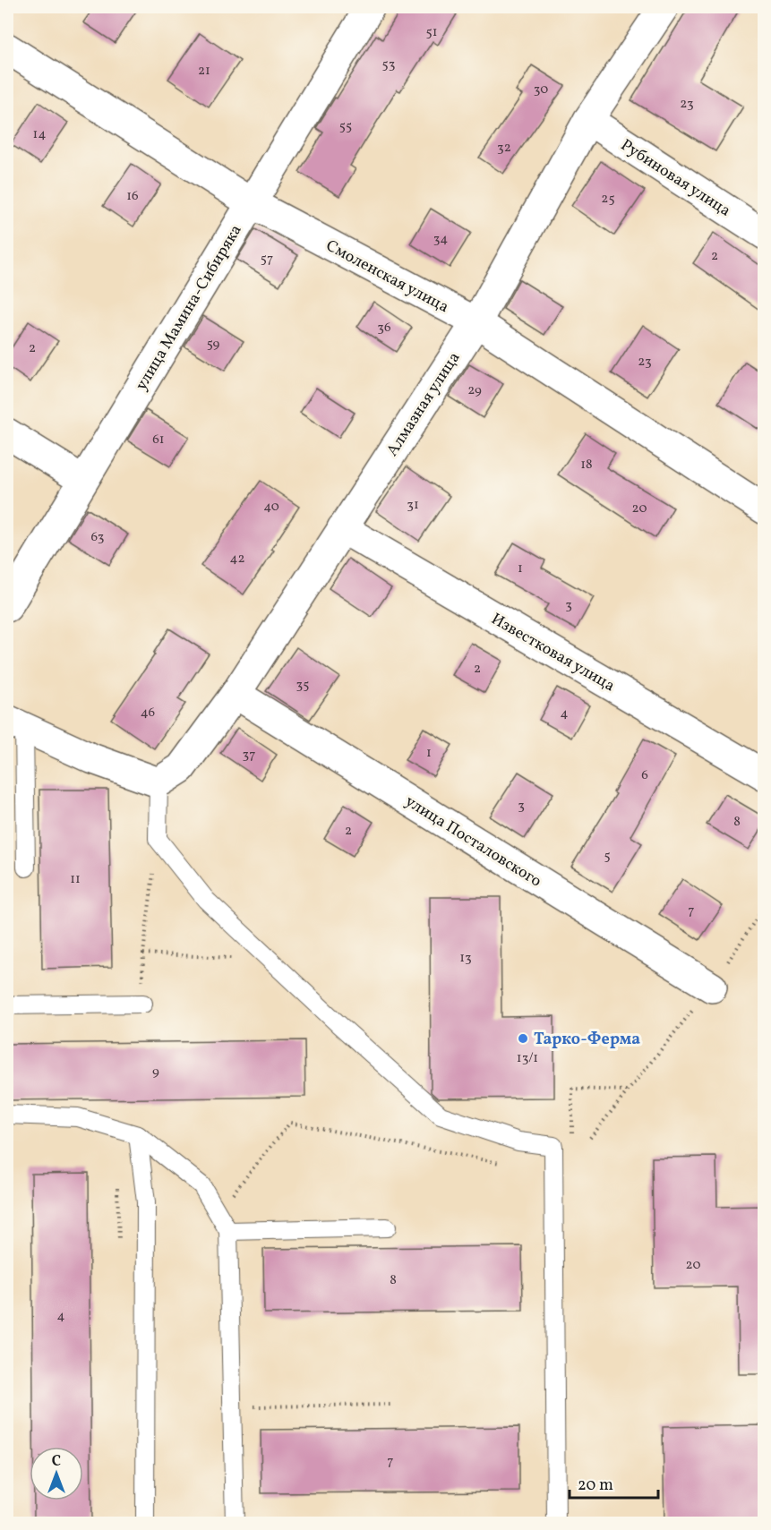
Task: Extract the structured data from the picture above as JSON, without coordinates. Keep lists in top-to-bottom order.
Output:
{
  "streets": {
    "street": [
      "Рубиновая улица",
      "Смоленская улица",
      "улица Мамина-Сибиряка",
      "Алмазная улица",
      "Известковая улица",
      "улица Посталовского"
    ]
  },
  "crossings": [
    ["Рубиновая улица", "Алмазная улица"],
    ["Смоленская улица", "улица Мамина-Сибиряка"],
    ["Смоленская улица", "Алмазная улица"],
    ["Алмазная улица", "Известковая улица"],
    ["Алмазная улица", "улица Посталовского"]
  ],
  "places": ["Тарко-Ферма"],
  "house_numbers": [
    "51",
    "53",
    "21",
    "30",
    "23",
    "55",
    "14",
    "32",
    "16",
    "25",
    "34",
    "2",
    "57",
    "36",
    "59",
    "2",
    "23",
    "29",
    "61",
    "18",
    "31",
    "40",
    "20",
    "63",
    "42",
    "1",
    "3",
    "2",
    "35",
    "46",
    "4",
    "1",
    "37",
    "6",
    "3",
    "8",
    "2",
    "5",
    "11",
    "7",
    "13",
    "13/1",
    "9",
    "20",
    "8",
    "4",
    "7"
  ],
  "scale_bar": "20 m",
  "north": "top"
}
